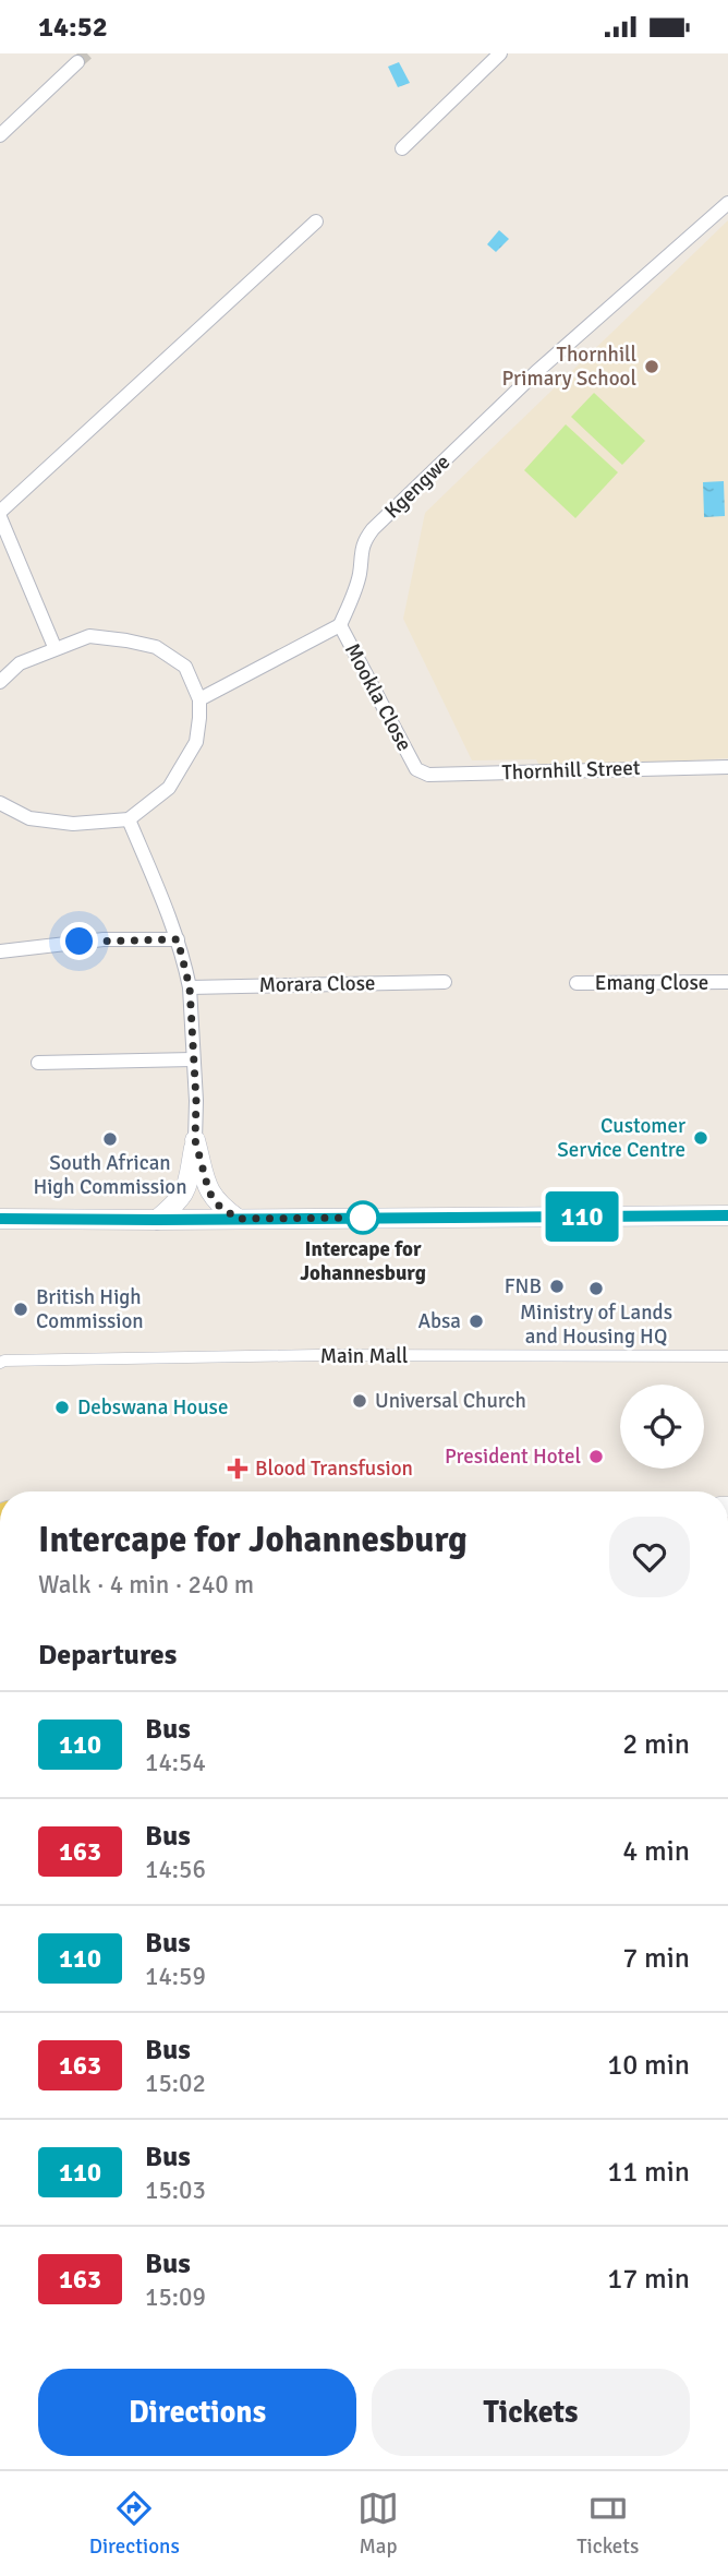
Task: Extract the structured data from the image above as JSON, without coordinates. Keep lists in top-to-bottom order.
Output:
{
  "streets": {
    "street": [
      "Kgengwe",
      "Mookla Close",
      "Thornhill Street",
      "Emang Close",
      "Morara Close",
      "Main Mall"
    ]
  },
  "crossings": [
    ["Kgengwe", "Mookla Close"],
    ["Mookla Close", "Thornhill Street"]
  ],
  "places": {
    "other": [
      "Thornhill Primary School",
      "Customer Service Centre",
      "South African High Commission",
      "Intercape for Johannesburg",
      "FNB",
      "Ministry of Lands and Housing HQ",
      "British High Commission",
      "Absa",
      "Universal Church",
      "Debswana House",
      "President Hotel"
    ],
    "health": ["Blood Transfusion"]
  },
  "lines": ["bus line 110"],
  "page": {
    "status": "14:52",
    "on_map": "110",
    "heading": [
      ["Intercape for Johannesburg", "Walk · 4 min · 240 m"],
      "Departures"
    ],
    "list": [
      {
        "mark": "110",
        "name": "Bus",
        "note": "14:54",
        "value": "2 min"
      },
      {
        "mark": "163",
        "name": "Bus",
        "note": "14:56",
        "value": "4 min"
      },
      {
        "mark": "110",
        "name": "Bus",
        "note": "14:59",
        "value": "7 min"
      },
      {
        "mark": "163",
        "name": "Bus",
        "note": "15:02",
        "value": "10 min"
      },
      {
        "mark": "110",
        "name": "Bus",
        "note": "15:03",
        "value": "11 min"
      },
      {
        "mark": "163",
        "name": "Bus",
        "note": "15:09",
        "value": "17 min"
      }
    ],
    "buttons": ["Directions", "Tickets"],
    "tabs": ["Directions", "Map", "Tickets"]
  }
}
